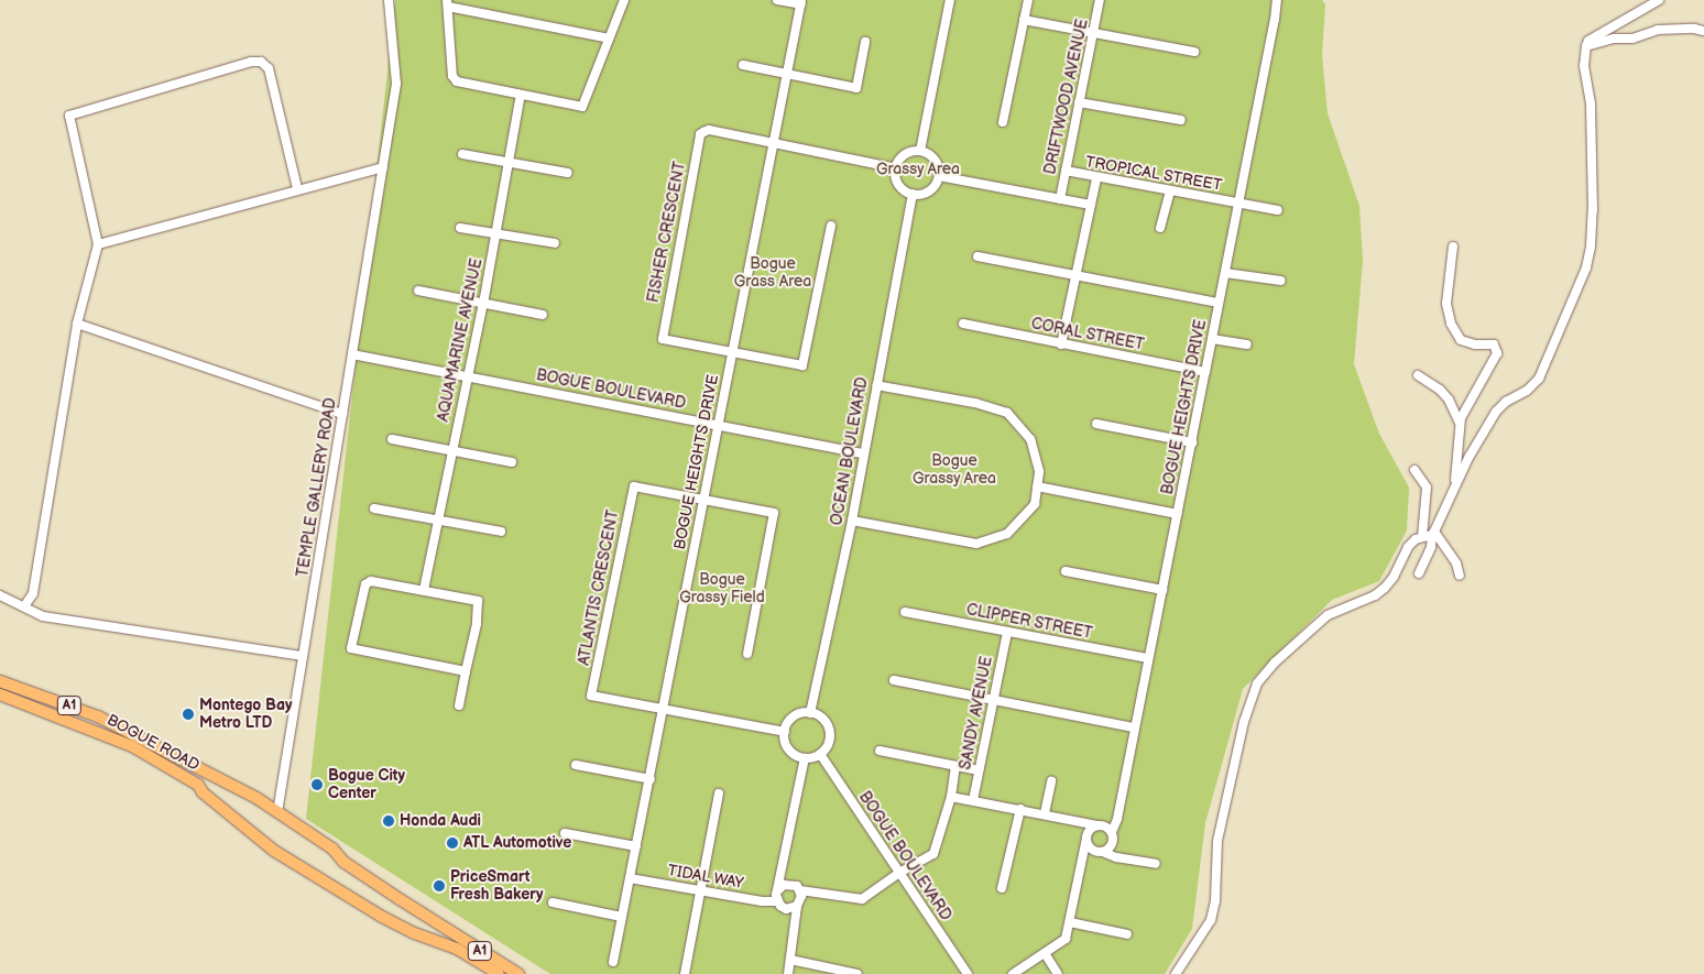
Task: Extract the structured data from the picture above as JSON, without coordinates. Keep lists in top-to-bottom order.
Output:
{
  "streets": {
    "main road": ["A1", "BOGUE ROAD"],
    "street": [
      "DRIFTWOOD AVENUE",
      "TROPICAL STREET",
      "FISHER CRESCENT",
      "CORAL STREET",
      "AQUAMARINE AVENUE",
      "BOGUE BOULEVARD",
      "BOGUE HEIGHTS DRIVE",
      "OCEAN BOULEVARD",
      "TEMPLE GALLERY ROAD",
      "ATLANTIS CRESCENT",
      "CLIPPER STREET",
      "SANDY AVENUE",
      "TIDAL WAY"
    ]
  },
  "crossings": [
    ["DRIFTWOOD AVENUE", "TROPICAL STREET"],
    ["TROPICAL STREET", "BOGUE HEIGHTS DRIVE"],
    ["FISHER CRESCENT", "BOGUE HEIGHTS DRIVE"],
    ["CORAL STREET", "BOGUE HEIGHTS DRIVE"],
    ["AQUAMARINE AVENUE", "BOGUE BOULEVARD"],
    ["BOGUE BOULEVARD", "BOGUE HEIGHTS DRIVE"],
    ["BOGUE BOULEVARD", "OCEAN BOULEVARD"],
    ["BOGUE BOULEVARD", "TEMPLE GALLERY ROAD"],
    ["BOGUE HEIGHTS DRIVE", "ATLANTIS CRESCENT"],
    ["BOGUE HEIGHTS DRIVE", "CLIPPER STREET"],
    ["BOGUE HEIGHTS DRIVE", "TIDAL WAY"],
    ["TEMPLE GALLERY ROAD", "BOGUE ROAD"],
    ["CLIPPER STREET", "SANDY AVENUE"]
  ],
  "parks": [
    "Grassy Area",
    "Bogue Grass Area",
    "Bogue Grassy Area",
    "Bogue Grassy Field"
  ],
  "places": [
    "Montego Bay Metro LTD",
    "Bogue City Center",
    "Honda Audi",
    "ATL Automotive",
    "PriceSmart Fresh Bakery"
  ]
}
